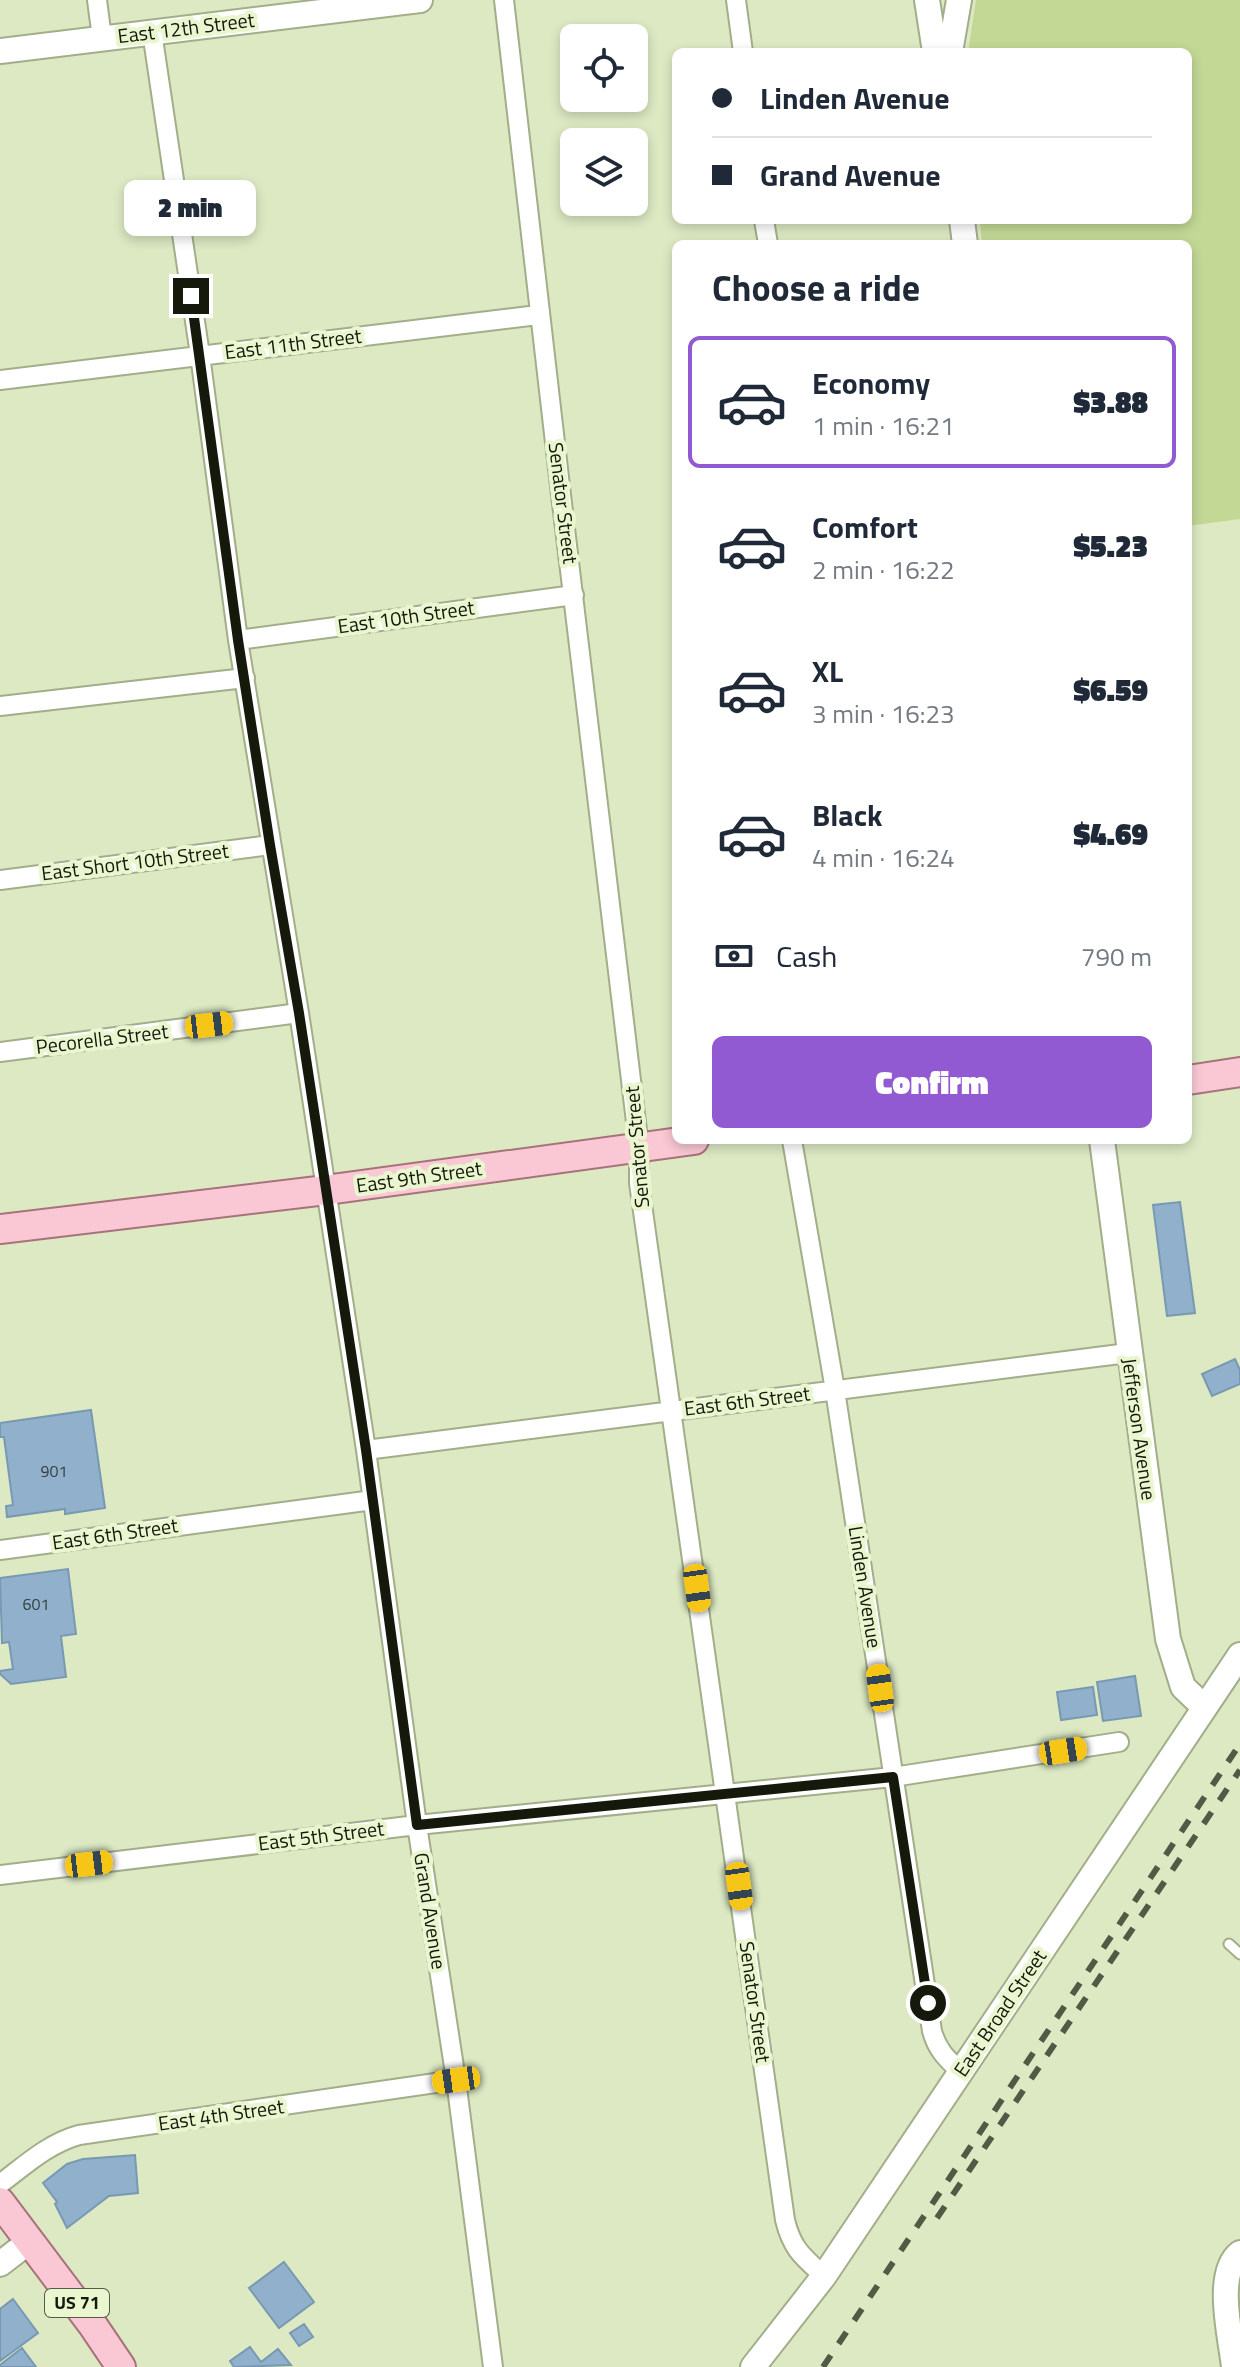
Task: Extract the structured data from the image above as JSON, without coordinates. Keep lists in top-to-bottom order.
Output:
{
  "streets": {
    "main road": ["East 9th Street", "US 71"],
    "street": [
      "East 12th Street",
      "East 11th Street",
      "Senator Street",
      "East 10th Street",
      "East Short 10th Street",
      "Pecorella Street",
      "East 6th Street",
      "Jefferson Avenue",
      "Linden Avenue",
      "East 5th Street",
      "Grand Avenue",
      "East Broad Street",
      "East 4th Street"
    ]
  },
  "crossings": [
    ["East 12th Street", "Grand Avenue"],
    ["East 11th Street", "Senator Street"],
    ["East 11th Street", "Grand Avenue"],
    ["Senator Street", "East 10th Street"],
    ["Senator Street", "East 9th Street"],
    ["Senator Street", "East 6th Street"],
    ["Senator Street", "East 5th Street"],
    ["Senator Street", "East Broad Street"],
    ["East 10th Street", "Grand Avenue"],
    ["East Short 10th Street", "Grand Avenue"],
    ["Pecorella Street", "Grand Avenue"],
    ["East 9th Street", "Grand Avenue"],
    ["East 6th Street", "Jefferson Avenue"],
    ["East 6th Street", "Linden Avenue"],
    ["East 6th Street", "Grand Avenue"],
    ["Jefferson Avenue", "East Broad Street"],
    ["Linden Avenue", "East 5th Street"],
    ["Linden Avenue", "East Broad Street"],
    ["East 5th Street", "Grand Avenue"],
    ["Grand Avenue", "East 4th Street"]
  ],
  "house_numbers": ["901", "601"],
  "page": {
    "banner": ["Linden Avenue", "Grand Avenue"],
    "bubble": "2 min",
    "heading": "Choose a ride",
    "list": [
      {
        "name": "Economy",
        "note": "1 min · 16:21",
        "value": "$3.88"
      },
      {
        "name": "Comfort",
        "note": "2 min · 16:22",
        "value": "$5.23"
      },
      {
        "name": "XL",
        "note": "3 min · 16:23",
        "value": "$6.59"
      },
      {
        "name": "Black",
        "note": "4 min · 16:24",
        "value": "$4.69"
      }
    ],
    "pay": ["Cash", "790 m"],
    "buttons": "Confirm"
  }
}
